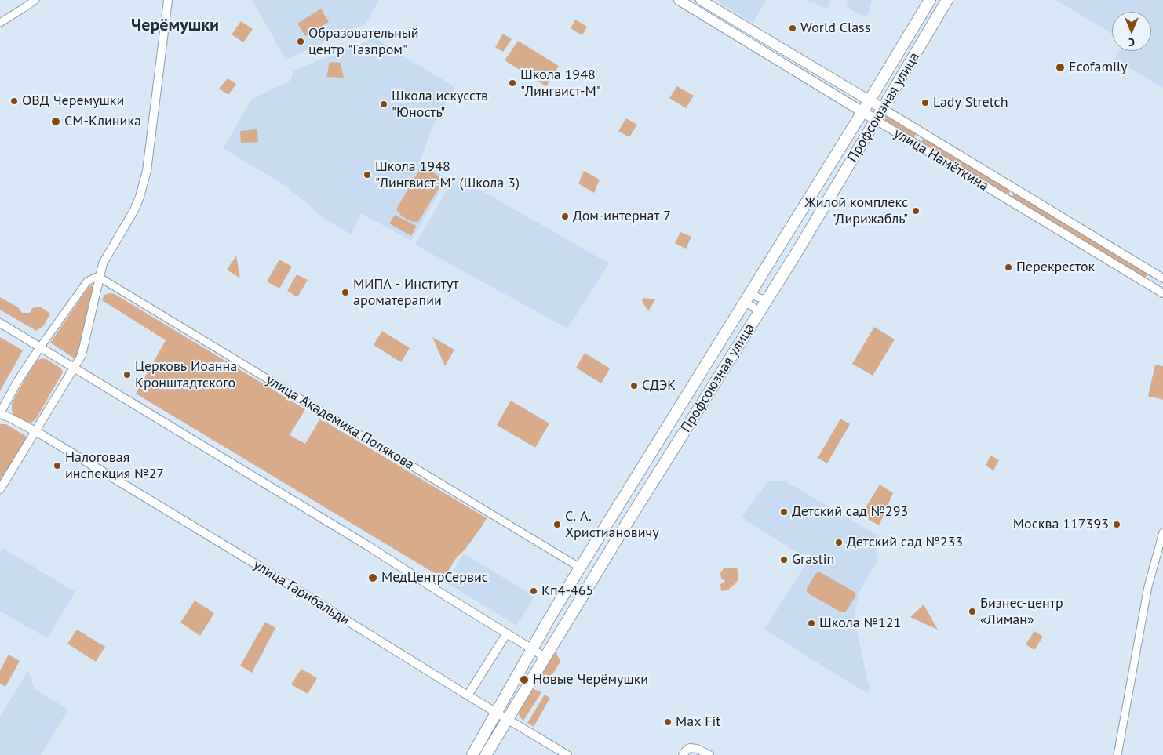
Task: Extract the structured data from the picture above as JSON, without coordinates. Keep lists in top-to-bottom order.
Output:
{
  "streets": {
    "main road": ["Профсоюзная улица", "улица Намёткина"],
    "street": ["улица Академика Полякова", "улица Гарибальди"]
  },
  "crossings": [
    ["Профсоюзная улица", "улица Намёткина"],
    ["Профсоюзная улица", "улица Академика Полякова"],
    ["Профсоюзная улица", "улица Гарибальди"]
  ],
  "districts": ["Черёмушки"],
  "places": [
    "World Class",
    "Образовательный центр \"Газпром\"",
    "Ecofamily",
    "Школа 1948 \"Лингвист-М\"",
    "ОВД Черемушки",
    "Lady Stretch",
    "Школа искусств \"Юность\"",
    "СМ-Клиника",
    "Школа 1948 \"Лингвист-М\" (Школа 3)",
    "Жилой комплекс \"Дирижабль\"",
    "Дом-интернат 7",
    "Перекресток",
    "МИПА - Институт ароматерапии",
    "Церковь Иоанна Кронштадтского",
    "СДЭК",
    "Налоговая инспекция №27",
    "Детский сад №293",
    "С. А. Христиановичу",
    "Москва 117393",
    "Детский сад №233",
    "Grastin",
    "МедЦентрСервис",
    "Кп4-465",
    "Бизнес-центр «Лиман»",
    "Школа №121",
    "Новые Черёмушки",
    "Max Fit"
  ],
  "north": "bottom"
}
